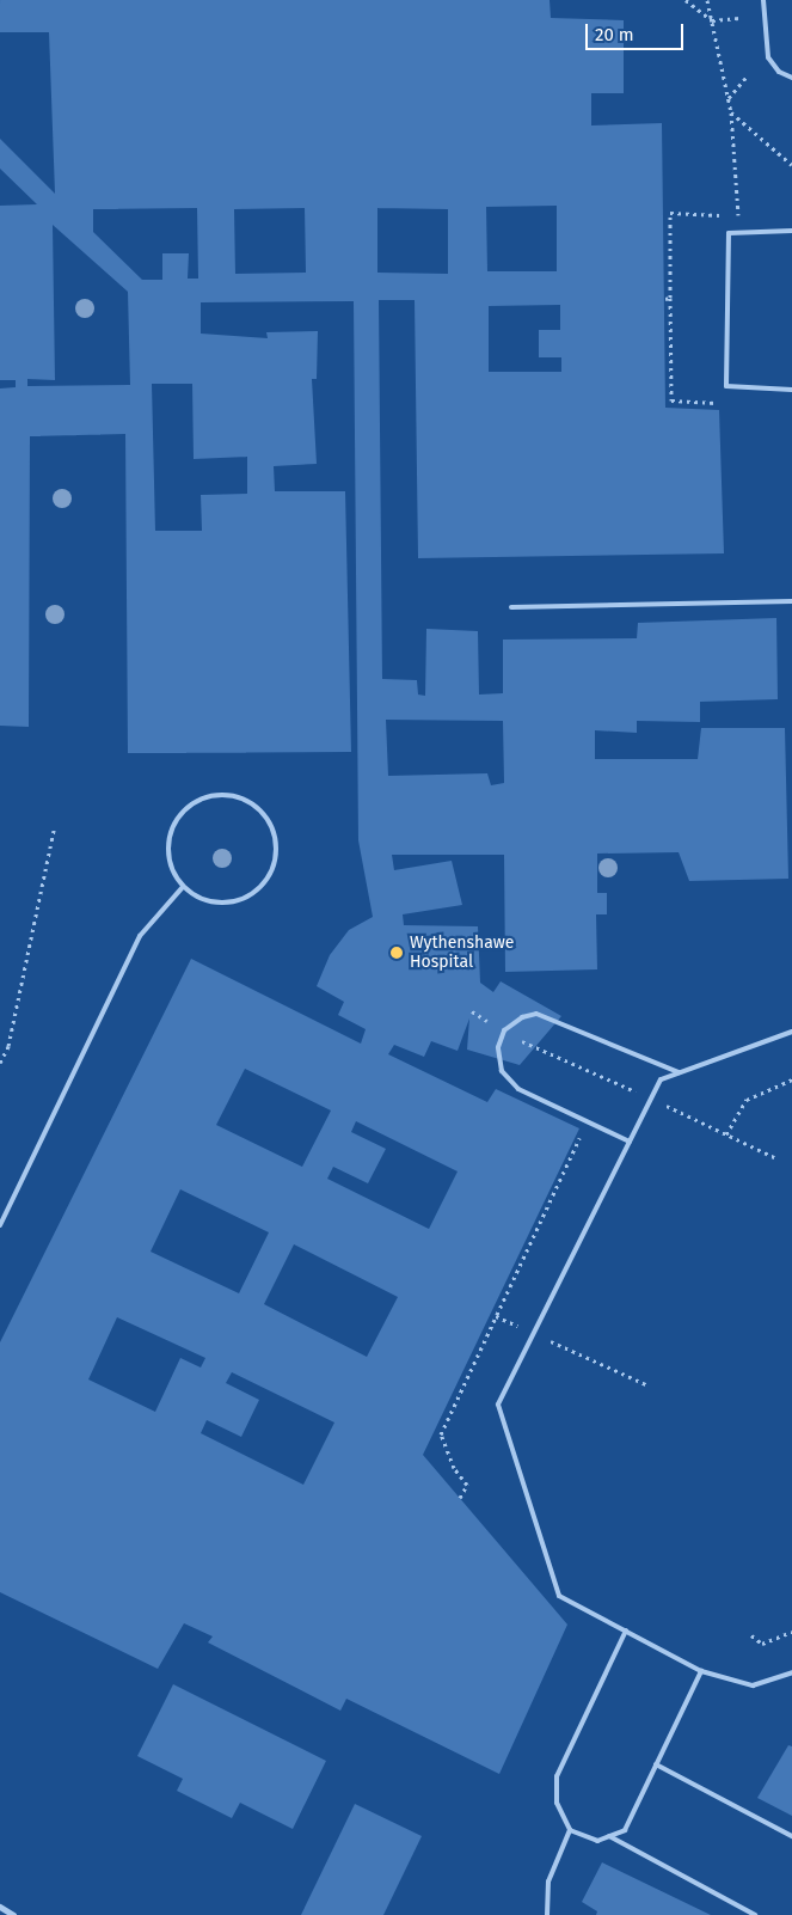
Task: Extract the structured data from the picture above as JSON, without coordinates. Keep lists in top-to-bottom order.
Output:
{
  "places": ["Wythenshawe Hospital"],
  "scale_bar": "20 m"
}
